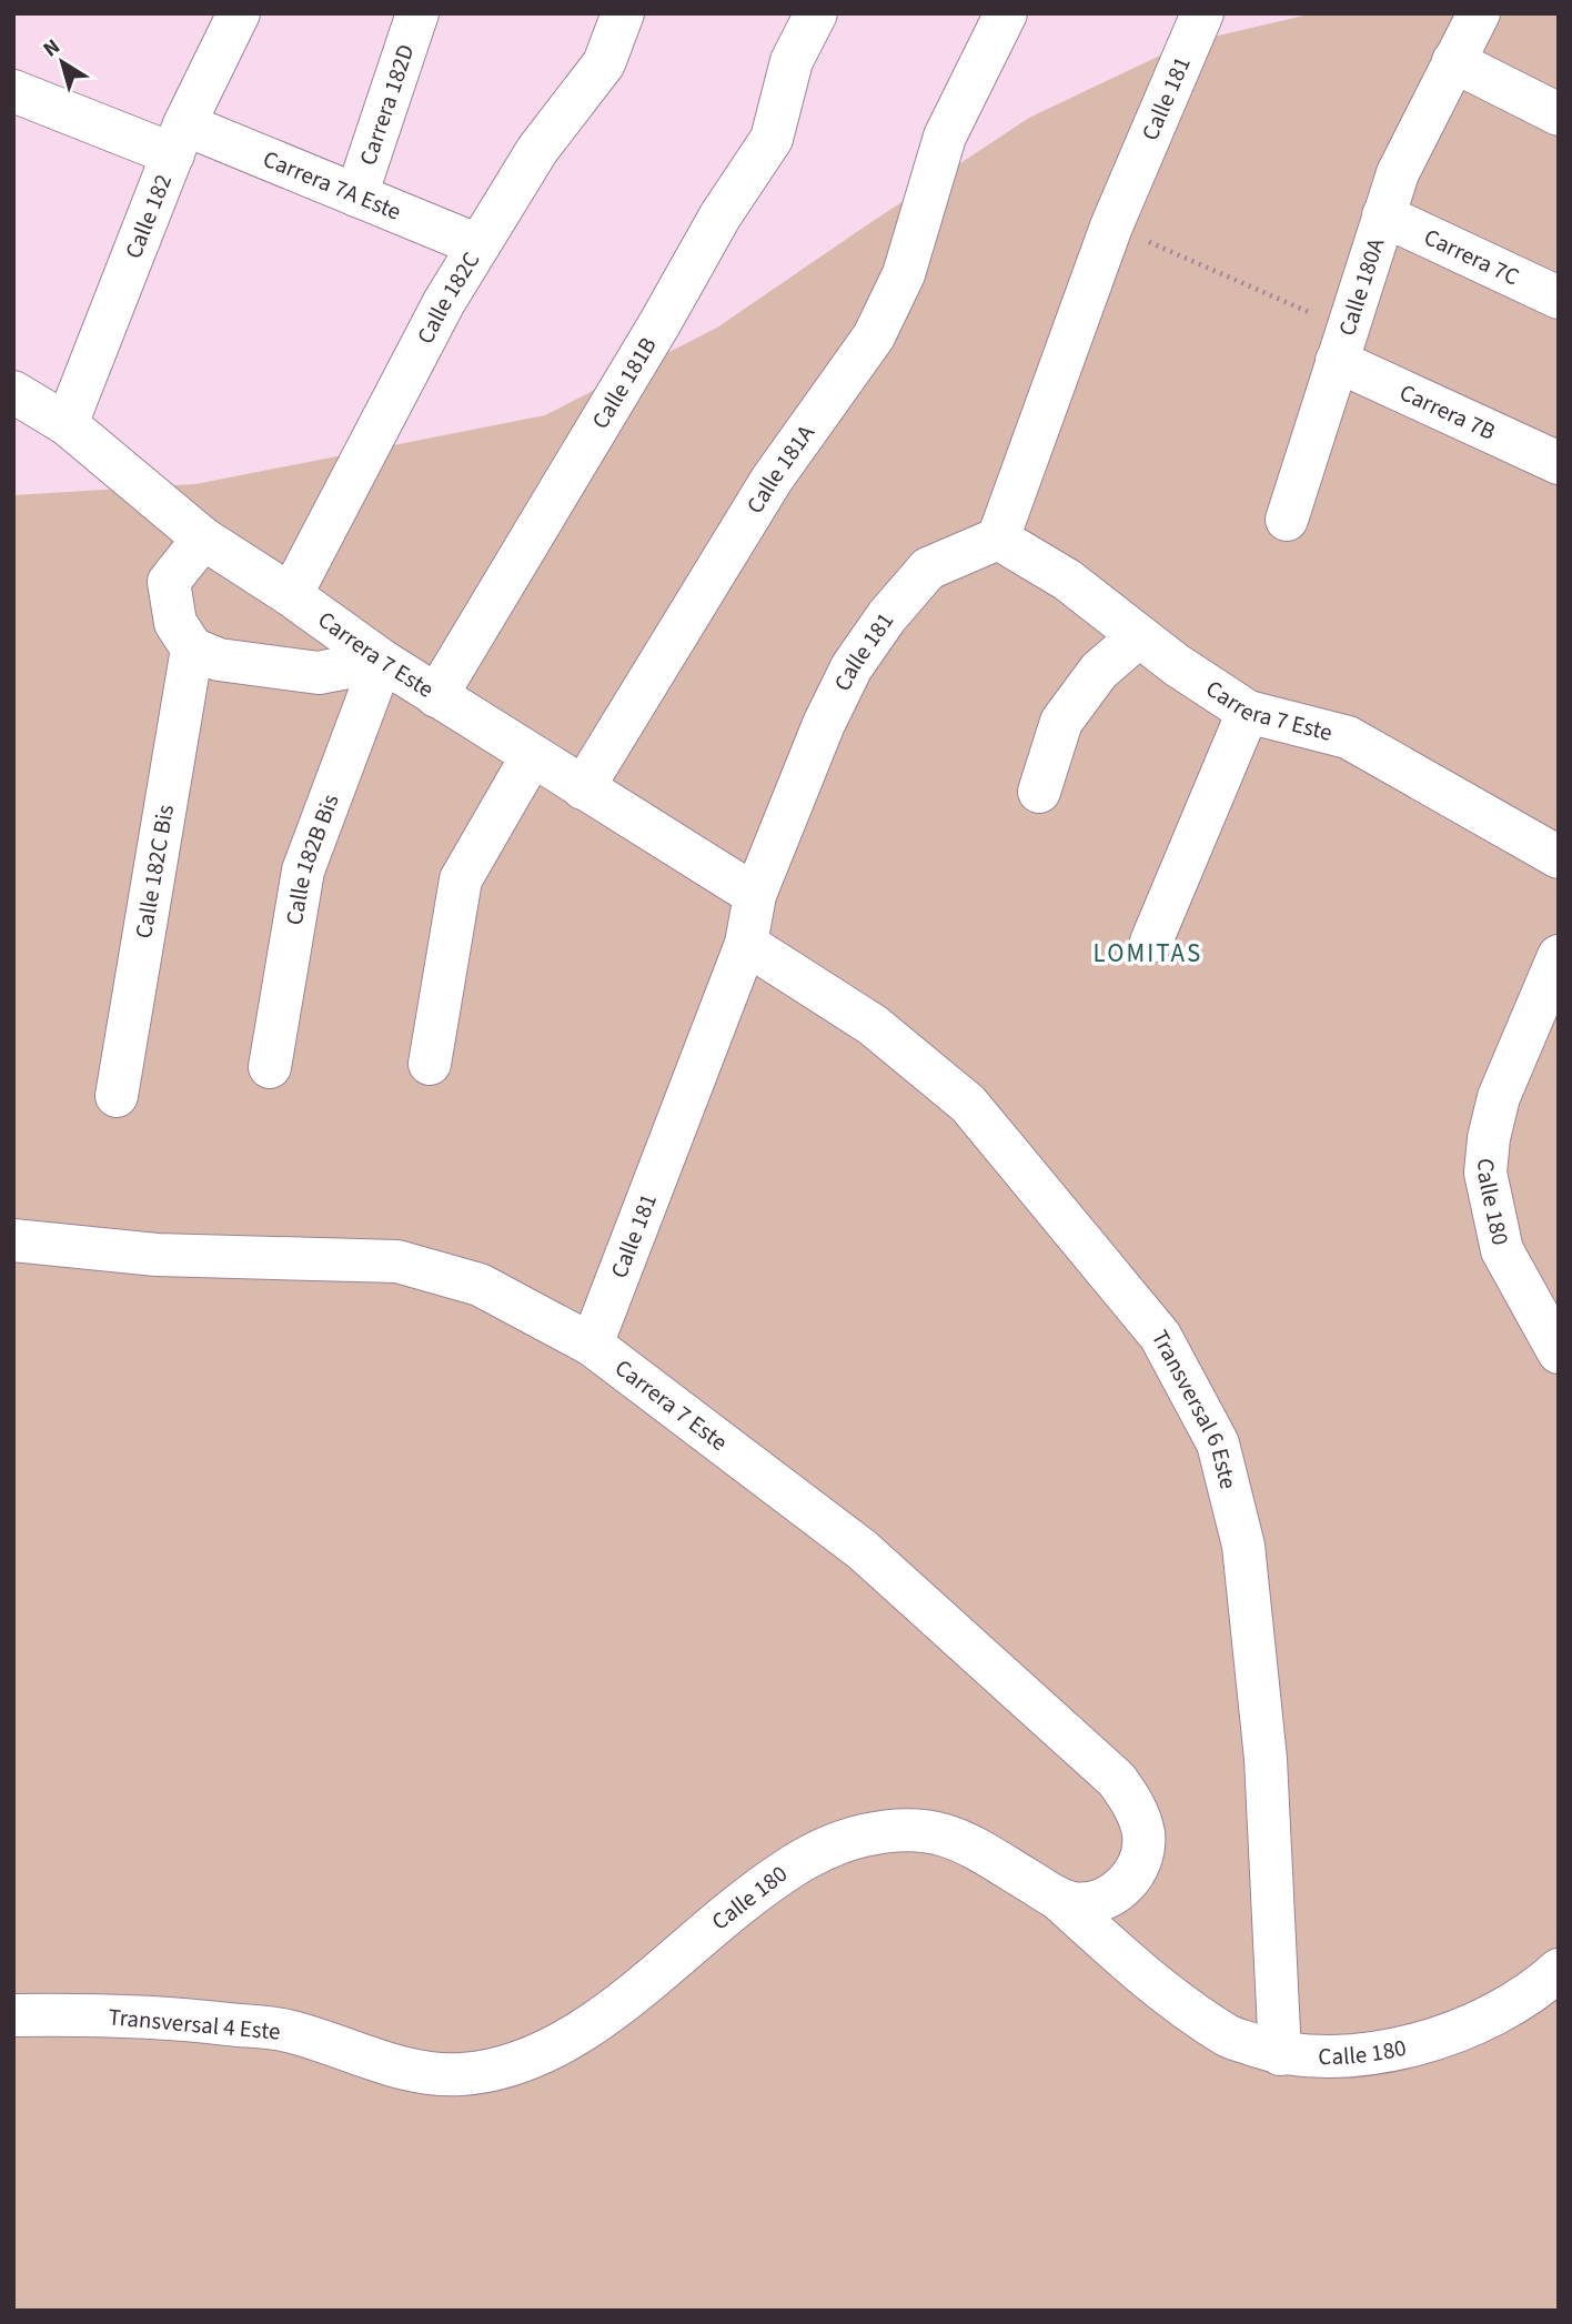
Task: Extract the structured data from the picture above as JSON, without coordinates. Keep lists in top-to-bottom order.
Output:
{
  "streets": {
    "street": [
      "Calle 181",
      "Carrera 182D",
      "Carrera 7A Este",
      "Calle 182",
      "Carrera 7C",
      "Calle 180A",
      "Calle 182C",
      "Calle 181B",
      "Carrera 7B",
      "Calle 181A",
      "Carrera 7 Este",
      "Calle 182B Bis",
      "Calle 182C Bis",
      "Calle 180",
      "Transversal 6 Este",
      "Transversal 4 Este"
    ]
  },
  "crossings": [
    ["Calle 181", "Carrera 7 Este"],
    ["Calle 181", "Transversal 6 Este"],
    ["Carrera 182D", "Carrera 7A Este"],
    ["Carrera 7A Este", "Calle 182"],
    ["Carrera 7A Este", "Calle 182C"],
    ["Calle 182", "Carrera 7 Este"],
    ["Carrera 7C", "Calle 180A"],
    ["Calle 180A", "Carrera 7B"],
    ["Calle 182C", "Carrera 7 Este"],
    ["Calle 181B", "Carrera 7 Este"],
    ["Calle 181A", "Carrera 7 Este"],
    ["Carrera 7 Este", "Calle 182B Bis"],
    ["Carrera 7 Este", "Calle 180"],
    ["Calle 180", "Transversal 6 Este"],
    ["Calle 180", "Transversal 4 Este"]
  ],
  "districts": ["LOMITAS"],
  "north": "top left"
}
